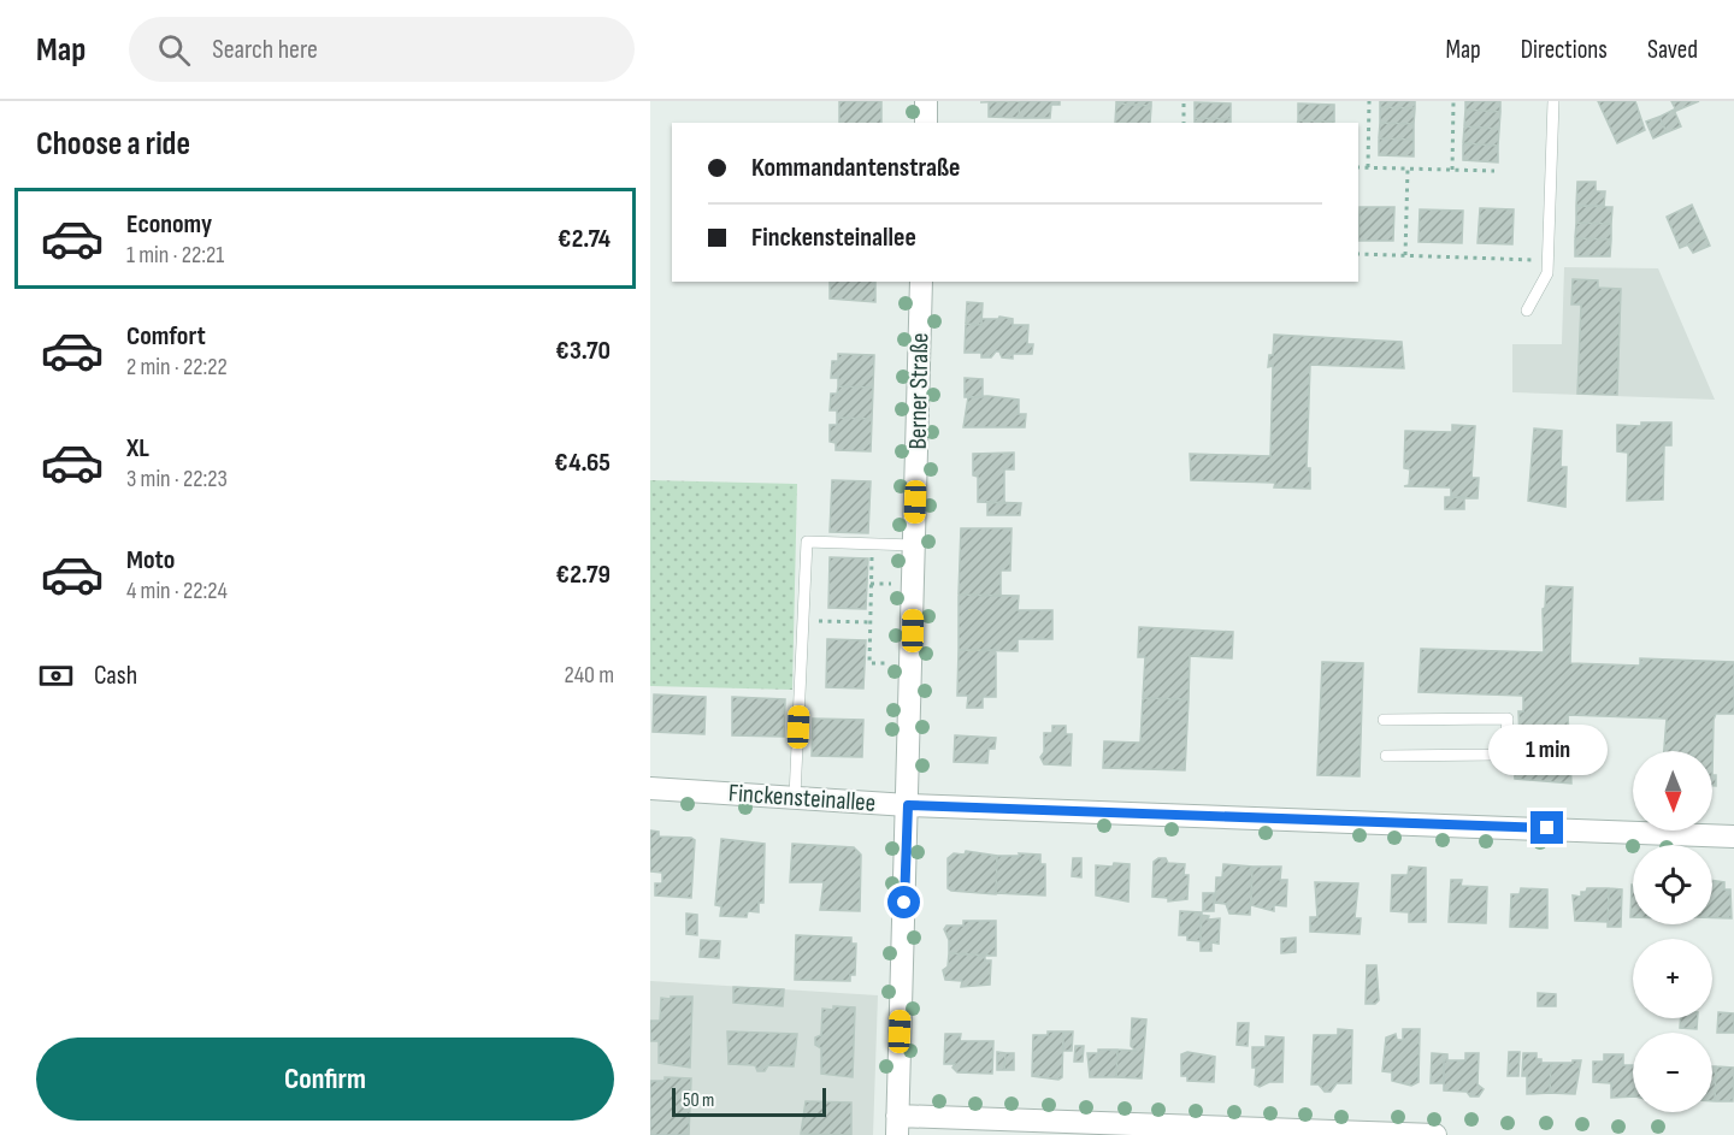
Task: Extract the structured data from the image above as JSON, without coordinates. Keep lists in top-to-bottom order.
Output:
{
  "streets": {
    "street": ["Berner Straße", "Finckensteinallee"]
  },
  "crossings": [
    ["Berner Straße", "Finckensteinallee"]
  ],
  "scale_bar": "50 m",
  "north": "bottom",
  "page": {
    "header": "Map",
    "search": "Search here",
    "nav": ["Map", "Directions", "Saved"],
    "heading": "Choose a ride",
    "banner": ["Kommandantenstraße", "Finckensteinallee"],
    "list": [
      {
        "name": "Economy",
        "note": "1 min · 22:21",
        "value": "€2.74"
      },
      {
        "name": "Comfort",
        "note": "2 min · 22:22",
        "value": "€3.70"
      },
      {
        "name": "XL",
        "note": "3 min · 22:23",
        "value": "€4.65"
      },
      {
        "name": "Moto",
        "note": "4 min · 22:24",
        "value": "€2.79"
      }
    ],
    "pay": ["Cash", "240 m"],
    "bubble": "1 min",
    "map_buttons": ["+", "−"],
    "buttons": "Confirm",
    "scale": "50 m"
  }
}
